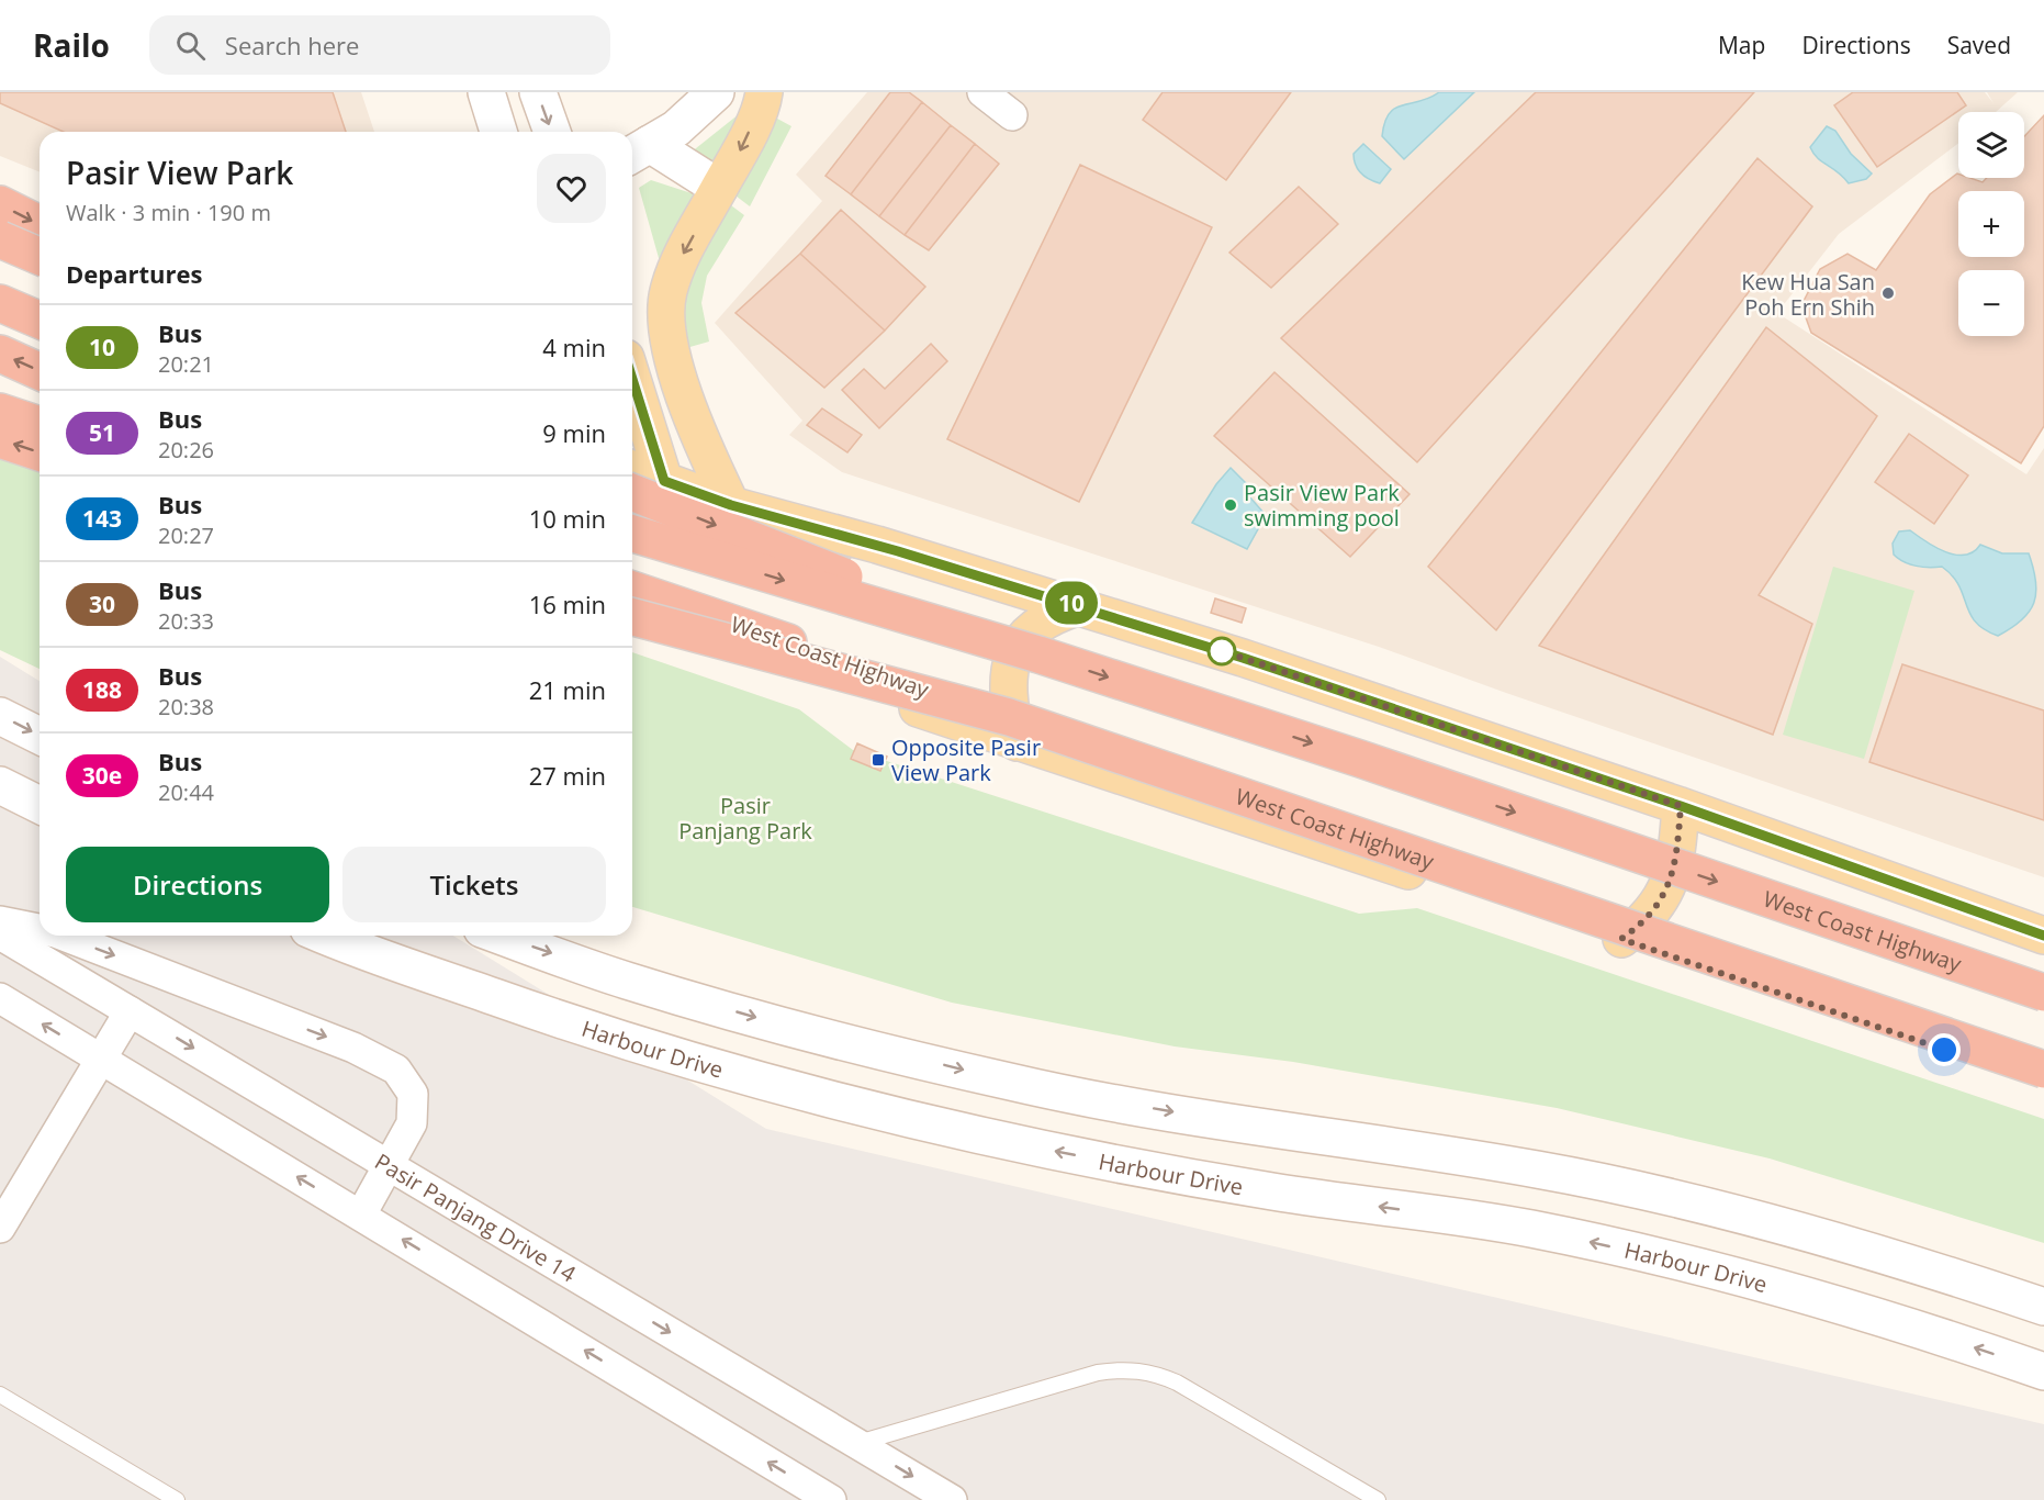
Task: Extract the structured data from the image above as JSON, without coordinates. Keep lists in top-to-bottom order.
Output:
{
  "streets": {
    "highway": ["West Coast Highway"],
    "street": ["Harbour Drive", "Pasir Panjang Drive 14"]
  },
  "parks": ["Pasir Panjang Park"],
  "places": {
    "other": ["Kew Hua San Poh Ern Shih", "Pasir View Park swimming pool"],
    "transit": ["Opposite Pasir View Park"]
  },
  "lines": ["bus line 10"],
  "page": {
    "header": "Railo",
    "search": "Search here",
    "nav": ["Map", "Directions", "Saved"],
    "on_map": "10",
    "map_buttons": ["+", "−"],
    "heading": [
      ["Pasir View Park", "Walk · 3 min · 190 m"],
      "Departures"
    ],
    "list": [
      {
        "mark": "10",
        "name": "Bus",
        "note": "20:21",
        "value": "4 min"
      },
      {
        "mark": "51",
        "name": "Bus",
        "note": "20:26",
        "value": "9 min"
      },
      {
        "mark": "143",
        "name": "Bus",
        "note": "20:27",
        "value": "10 min"
      },
      {
        "mark": "30",
        "name": "Bus",
        "note": "20:33",
        "value": "16 min"
      },
      {
        "mark": "188",
        "name": "Bus",
        "note": "20:38",
        "value": "21 min"
      },
      {
        "mark": "30e",
        "name": "Bus",
        "note": "20:44",
        "value": "27 min"
      }
    ],
    "buttons": ["Directions", "Tickets"]
  }
}
